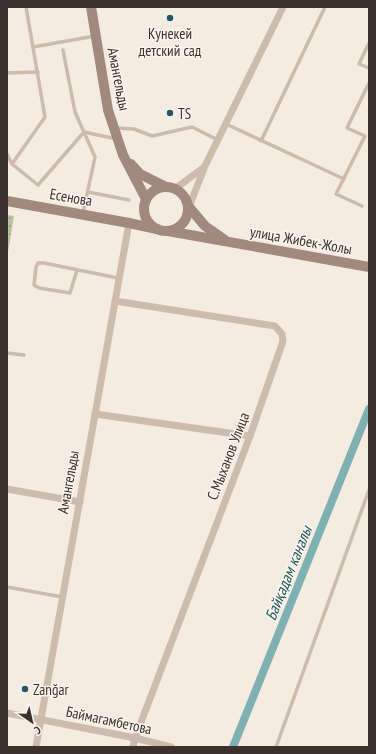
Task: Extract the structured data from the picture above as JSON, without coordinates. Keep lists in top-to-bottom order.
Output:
{
  "streets": {
    "main road": ["Амангельды", "Есенова", "улица Жибек-Жолы"],
    "street": ["С.Мыханов Улица", "Баймагамбетова"]
  },
  "crossings": [
    ["Амангельды", "Есенова"],
    ["Амангельды", "С.Мыханов Улица"],
    ["Амангельды", "Баймагамбетова"],
    ["Есенова", "улица Жибек-Жолы"],
    ["С.Мыханов Улица", "Баймагамбетова"]
  ],
  "water": ["Байқадам каналы"],
  "places": ["Кунекей детский сад", "TS", "Zanğar"],
  "north": "bottom right"
}
